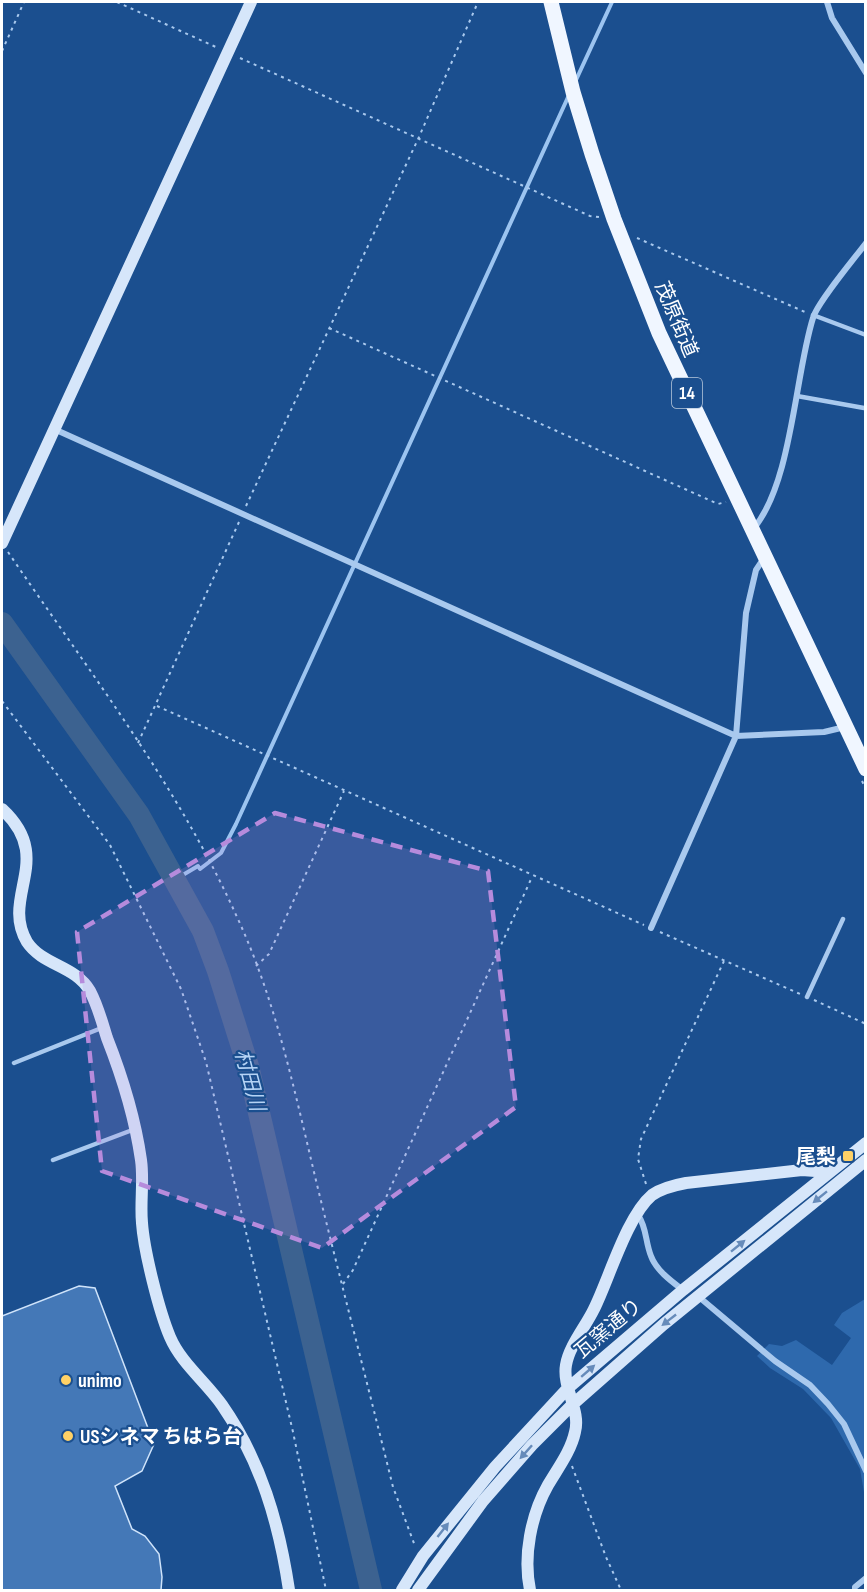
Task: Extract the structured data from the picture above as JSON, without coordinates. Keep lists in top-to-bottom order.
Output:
{
  "streets": {
    "main road": ["茂原街道", "14"],
    "street": ["瓦窯通り"]
  },
  "water": ["村田川"],
  "places": {
    "transit": ["尾梨"],
    "other": ["unimo", "USシネマ ちはら台"]
  }
}
